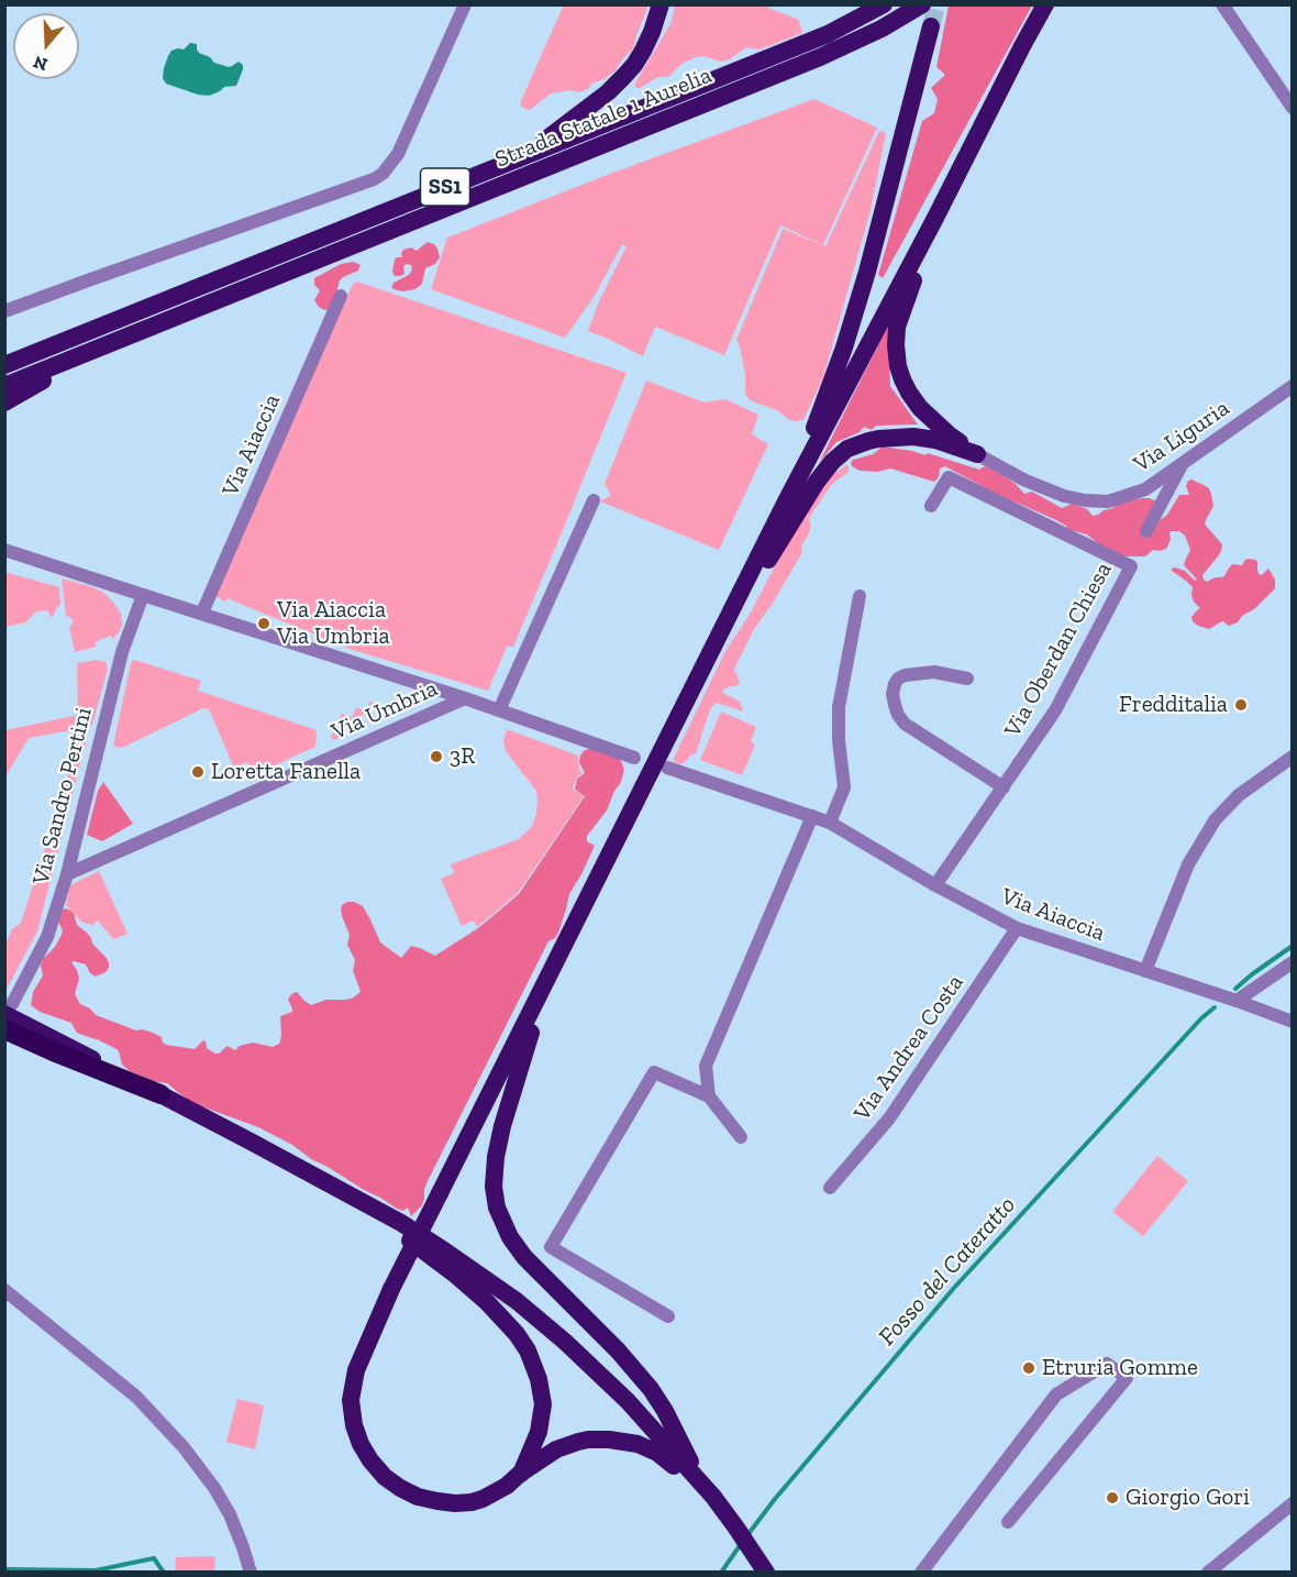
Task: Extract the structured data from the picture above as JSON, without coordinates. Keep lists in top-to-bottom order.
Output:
{
  "streets": {
    "highway": ["Strada Statale 1 Aurelia", "SS1"],
    "street": [
      "Via Liguria",
      "Via Aiaccia",
      "Via Oberdan Chiesa",
      "Via Umbria",
      "Via Sandro Pertini",
      "Via Andrea Costa"
    ]
  },
  "crossings": [
    ["Via Aiaccia", "Via Oberdan Chiesa"],
    ["Via Aiaccia", "Via Andrea Costa"],
    ["Via Umbria", "Via Sandro Pertini"]
  ],
  "water": ["Fosso del Cateratto"],
  "places": [
    "Via Aiaccia Via Umbria",
    "Fredditalia",
    "3R",
    "Loretta Fanella",
    "Etruria Gomme",
    "Giorgio Gori"
  ],
  "north": "bottom"
}
